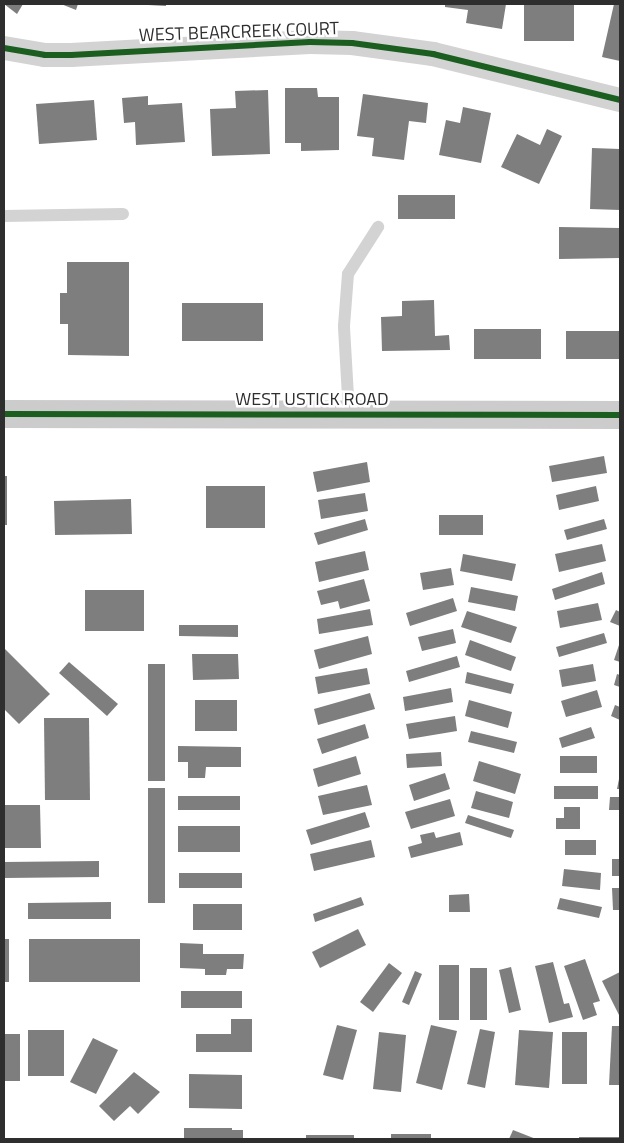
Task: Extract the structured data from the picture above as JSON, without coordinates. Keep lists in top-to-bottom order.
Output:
{
  "streets": {
    "main road": ["WEST USTICK ROAD"],
    "street": ["WEST BEARCREEK COURT"]
  }
}
